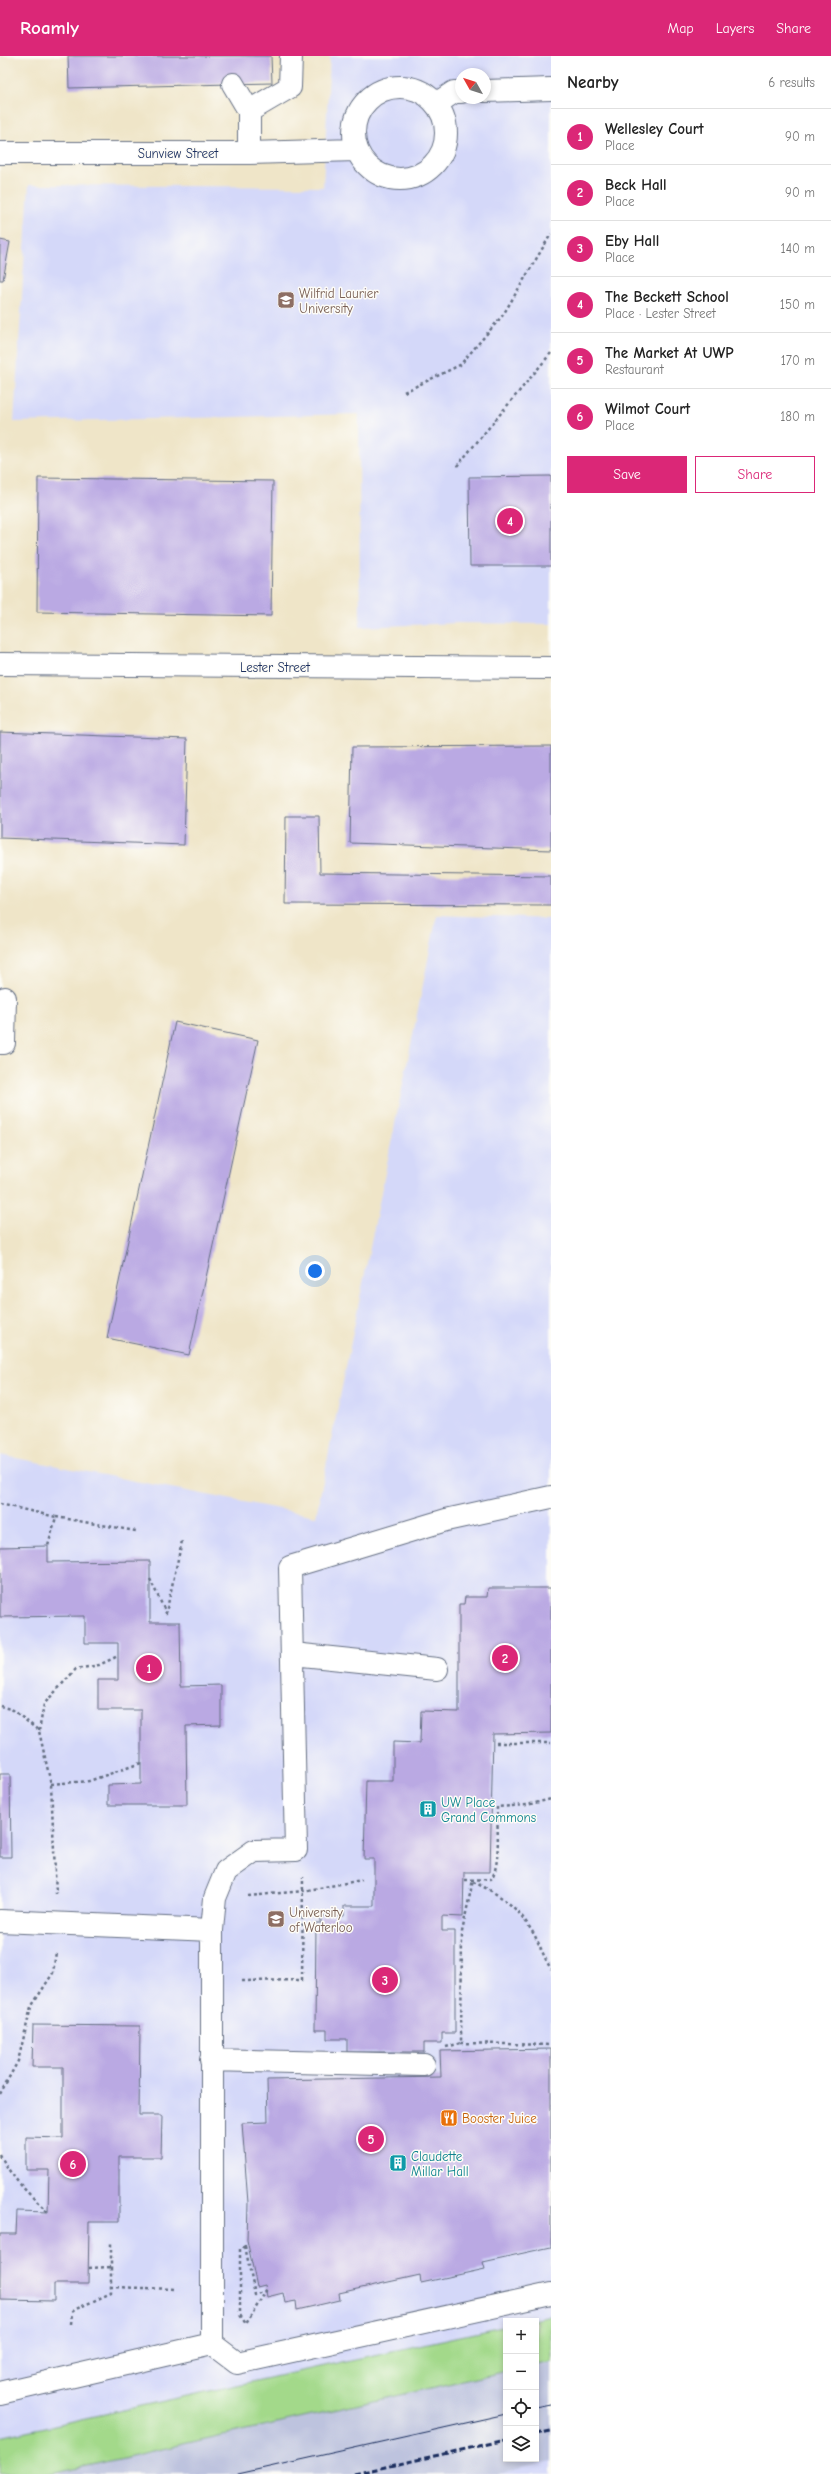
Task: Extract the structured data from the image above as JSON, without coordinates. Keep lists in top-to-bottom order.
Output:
{
  "streets": {
    "street": ["Sunview Street", "Lester Street"]
  },
  "places": {
    "school or university": ["Wilfrid Laurier University", "University of Waterloo"],
    "building": ["UW Place Grand Commons", "Claudette Millar Hall"],
    "restaurant": ["Booster Juice"]
  },
  "north": "top left",
  "page": {
    "header": "Roamly",
    "nav": ["Map", "Layers", "Share"],
    "heading": ["Nearby", "6 results"],
    "list": [
      {
        "mark": "1",
        "name": "Wellesley Court",
        "note": "Place",
        "value": "90 m"
      },
      {
        "mark": "2",
        "name": "Beck Hall",
        "note": "Place",
        "value": "90 m"
      },
      {
        "mark": "3",
        "name": "Eby Hall",
        "note": "Place",
        "value": "140 m"
      },
      {
        "mark": "4",
        "name": "The Beckett School",
        "note": "Place · Lester Street",
        "value": "150 m"
      },
      {
        "mark": "5",
        "name": "The Market At UWP",
        "note": "Restaurant",
        "value": "170 m"
      },
      {
        "mark": "6",
        "name": "Wilmot Court",
        "note": "Place",
        "value": "180 m"
      }
    ],
    "buttons": ["Save", "Share"],
    "pins": [
      "4",
      "2",
      "1",
      "3",
      "5",
      "6"
    ],
    "map_buttons": ["+", "−"]
  }
}
